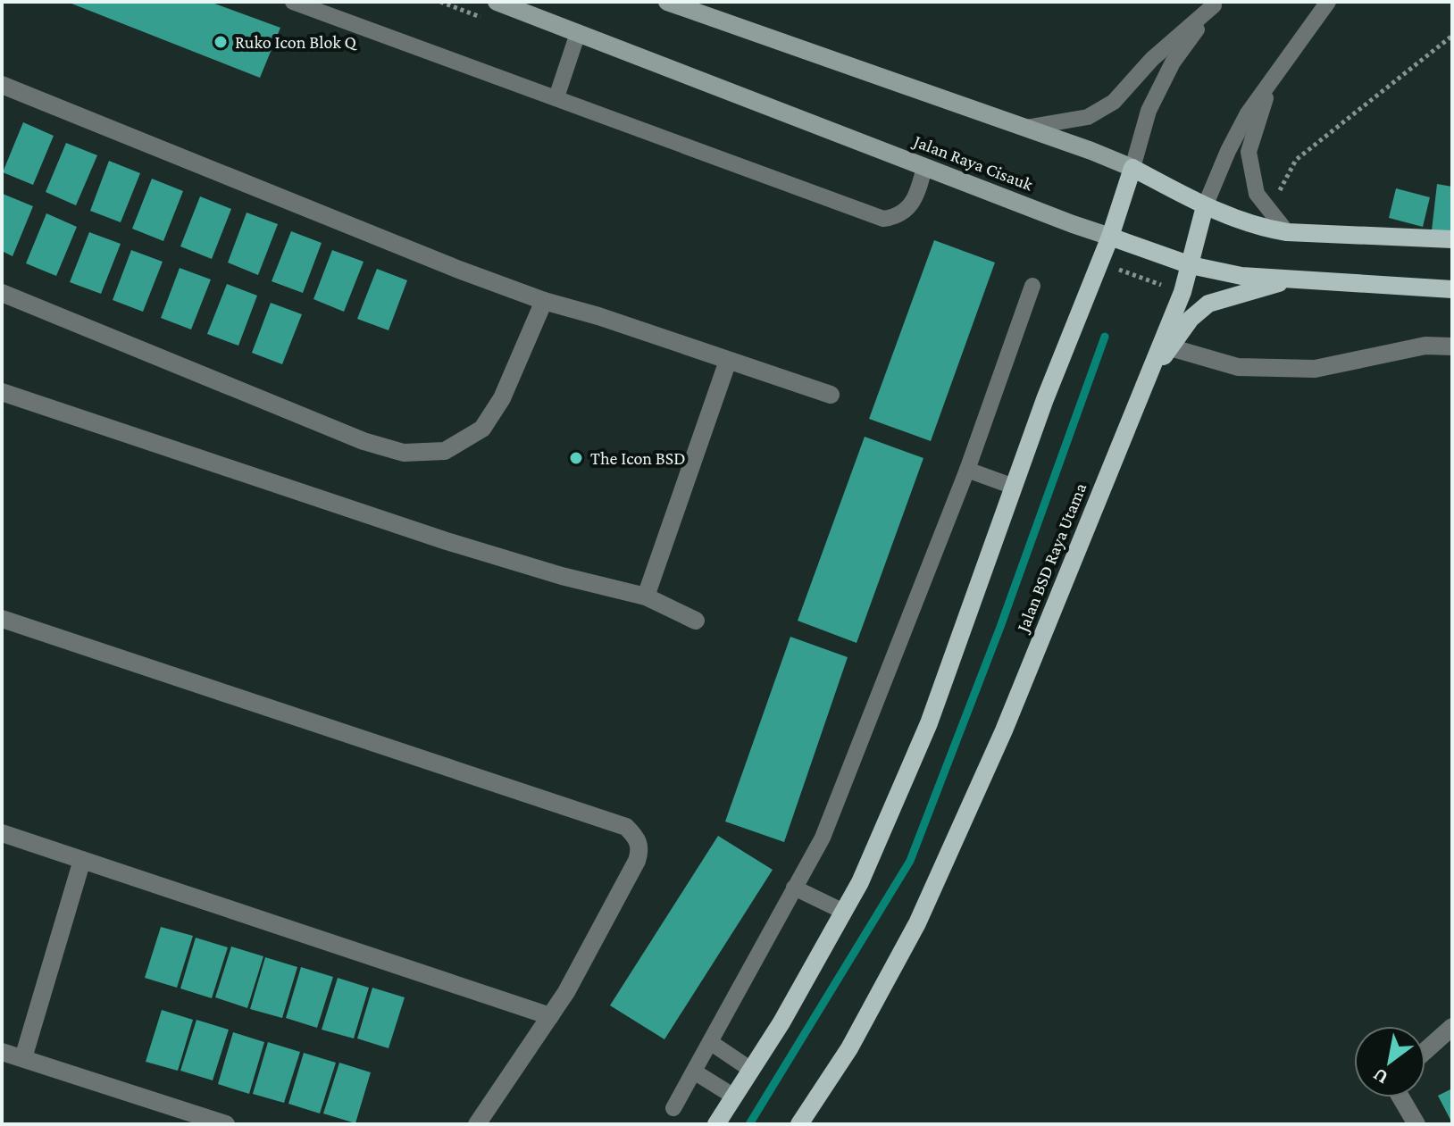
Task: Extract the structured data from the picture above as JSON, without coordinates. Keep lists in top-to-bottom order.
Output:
{
  "streets": {
    "main road": ["Jalan Raya Cisauk", "Jalan BSD Raya Utama"]
  },
  "crossings": [
    ["Jalan Raya Cisauk", "Jalan BSD Raya Utama"]
  ],
  "places": ["Ruko Icon Blok Q", "The Icon BSD"],
  "north": "bottom left"
}
